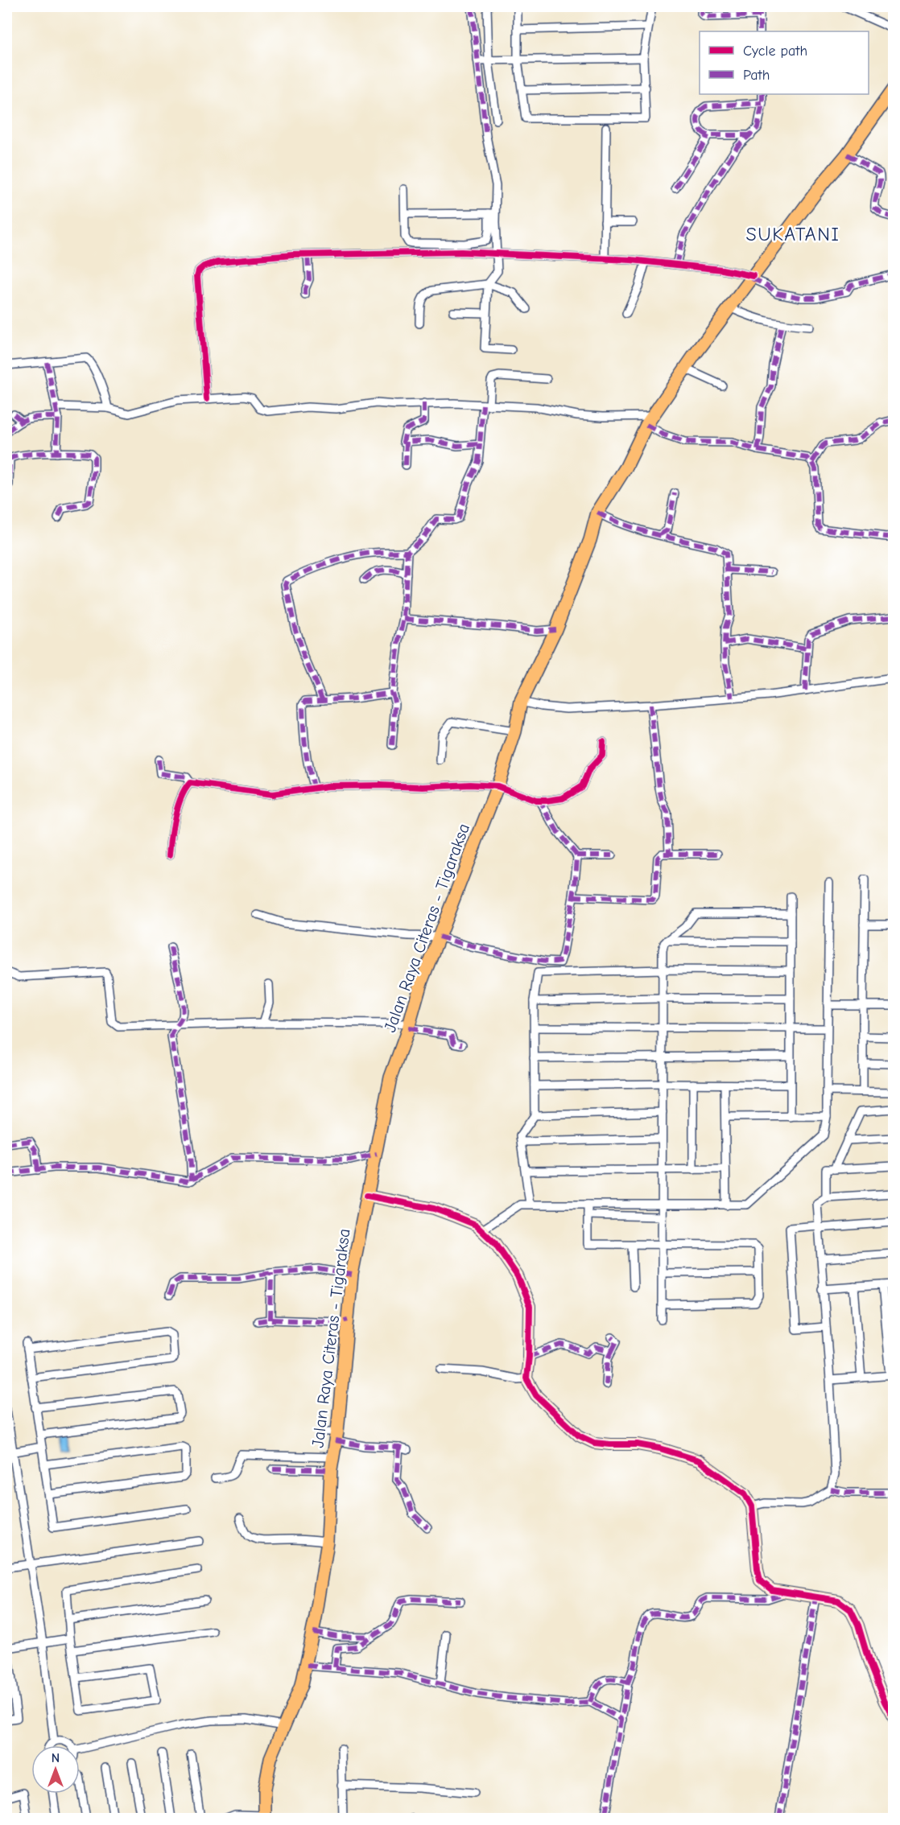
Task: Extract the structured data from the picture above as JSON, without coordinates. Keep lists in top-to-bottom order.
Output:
{
  "streets": {
    "main road": ["Jalan Raya Citeras - Tigaraksa"]
  },
  "districts": ["SUKATANI"],
  "legend": ["Cycle path", "Path"],
  "north": "top"
}
